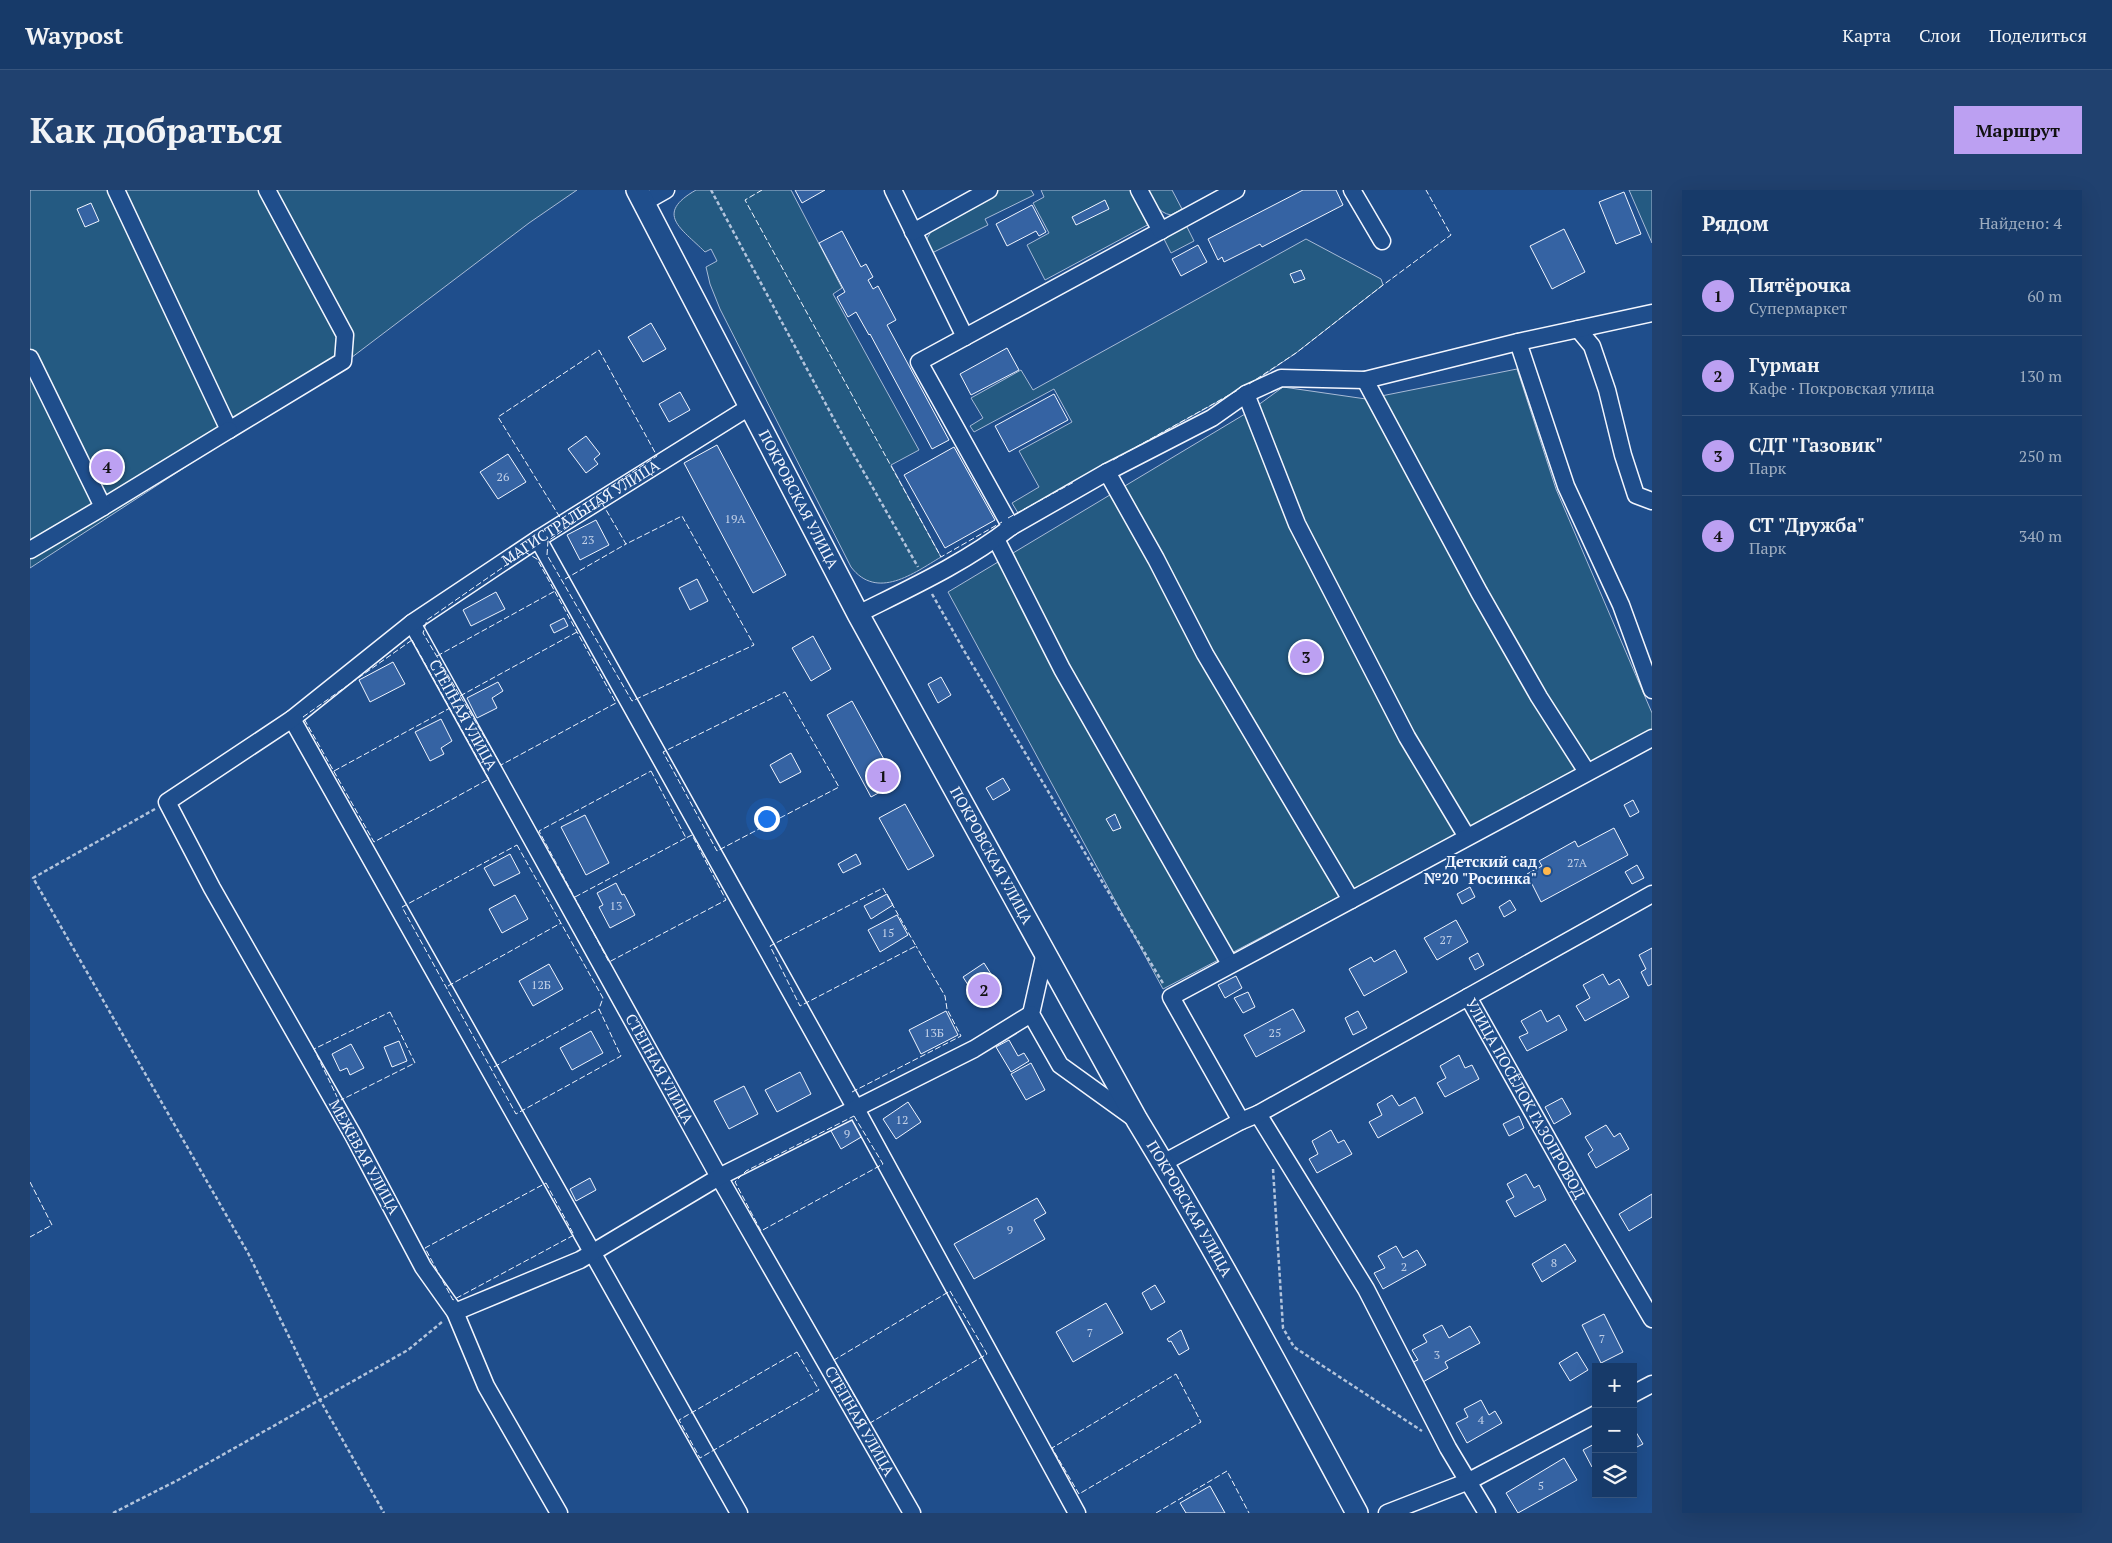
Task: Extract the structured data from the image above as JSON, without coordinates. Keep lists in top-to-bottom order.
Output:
{
  "streets": {
    "main road": ["ПОКРОВСКАЯ УЛИЦА"],
    "street": [
      "МАГИСТРАЛЬНАЯ УЛИЦА",
      "СТЕПНАЯ УЛИЦА",
      "УЛИЦА ПОСЁЛОК ГАЗОПРОВОД",
      "МЕЖЕВАЯ УЛИЦА"
    ]
  },
  "crossings": [
    ["ПОКРОВСКАЯ УЛИЦА", "МАГИСТРАЛЬНАЯ УЛИЦА"],
    ["ПОКРОВСКАЯ УЛИЦА", "УЛИЦА ПОСЁЛОК ГАЗОПРОВОД"],
    ["МАГИСТРАЛЬНАЯ УЛИЦА", "СТЕПНАЯ УЛИЦА"],
    ["МАГИСТРАЛЬНАЯ УЛИЦА", "МЕЖЕВАЯ УЛИЦА"]
  ],
  "places": ["Детский сад №20 \"Росинка\""],
  "house_numbers": [
    "26",
    "19А",
    "23",
    "27А",
    "13",
    "15",
    "27",
    "12Б",
    "13Б",
    "25",
    "12",
    "9",
    "9",
    "8",
    "2",
    "7",
    "7",
    "3",
    "4",
    "5"
  ],
  "page": {
    "header": "Waypost",
    "nav": ["Карта", "Слои", "Поделиться"],
    "buttons": "Маршрут",
    "title": "Как добраться",
    "heading": ["Рядом", "Найдено: 4"],
    "list": [
      {
        "mark": "1",
        "name": "Пятёрочка",
        "note": "Супермаркет",
        "value": "60 m"
      },
      {
        "mark": "2",
        "name": "Гурман",
        "note": "Кафе · Покровская улица",
        "value": "130 m"
      },
      {
        "mark": "3",
        "name": "СДТ \"Газовик\"",
        "note": "Парк",
        "value": "250 m"
      },
      {
        "mark": "4",
        "name": "СТ \"Дружба\"",
        "note": "Парк",
        "value": "340 m"
      }
    ],
    "pins": [
      "4",
      "3",
      "1",
      "2"
    ],
    "map_buttons": ["+", "−"]
  }
}
